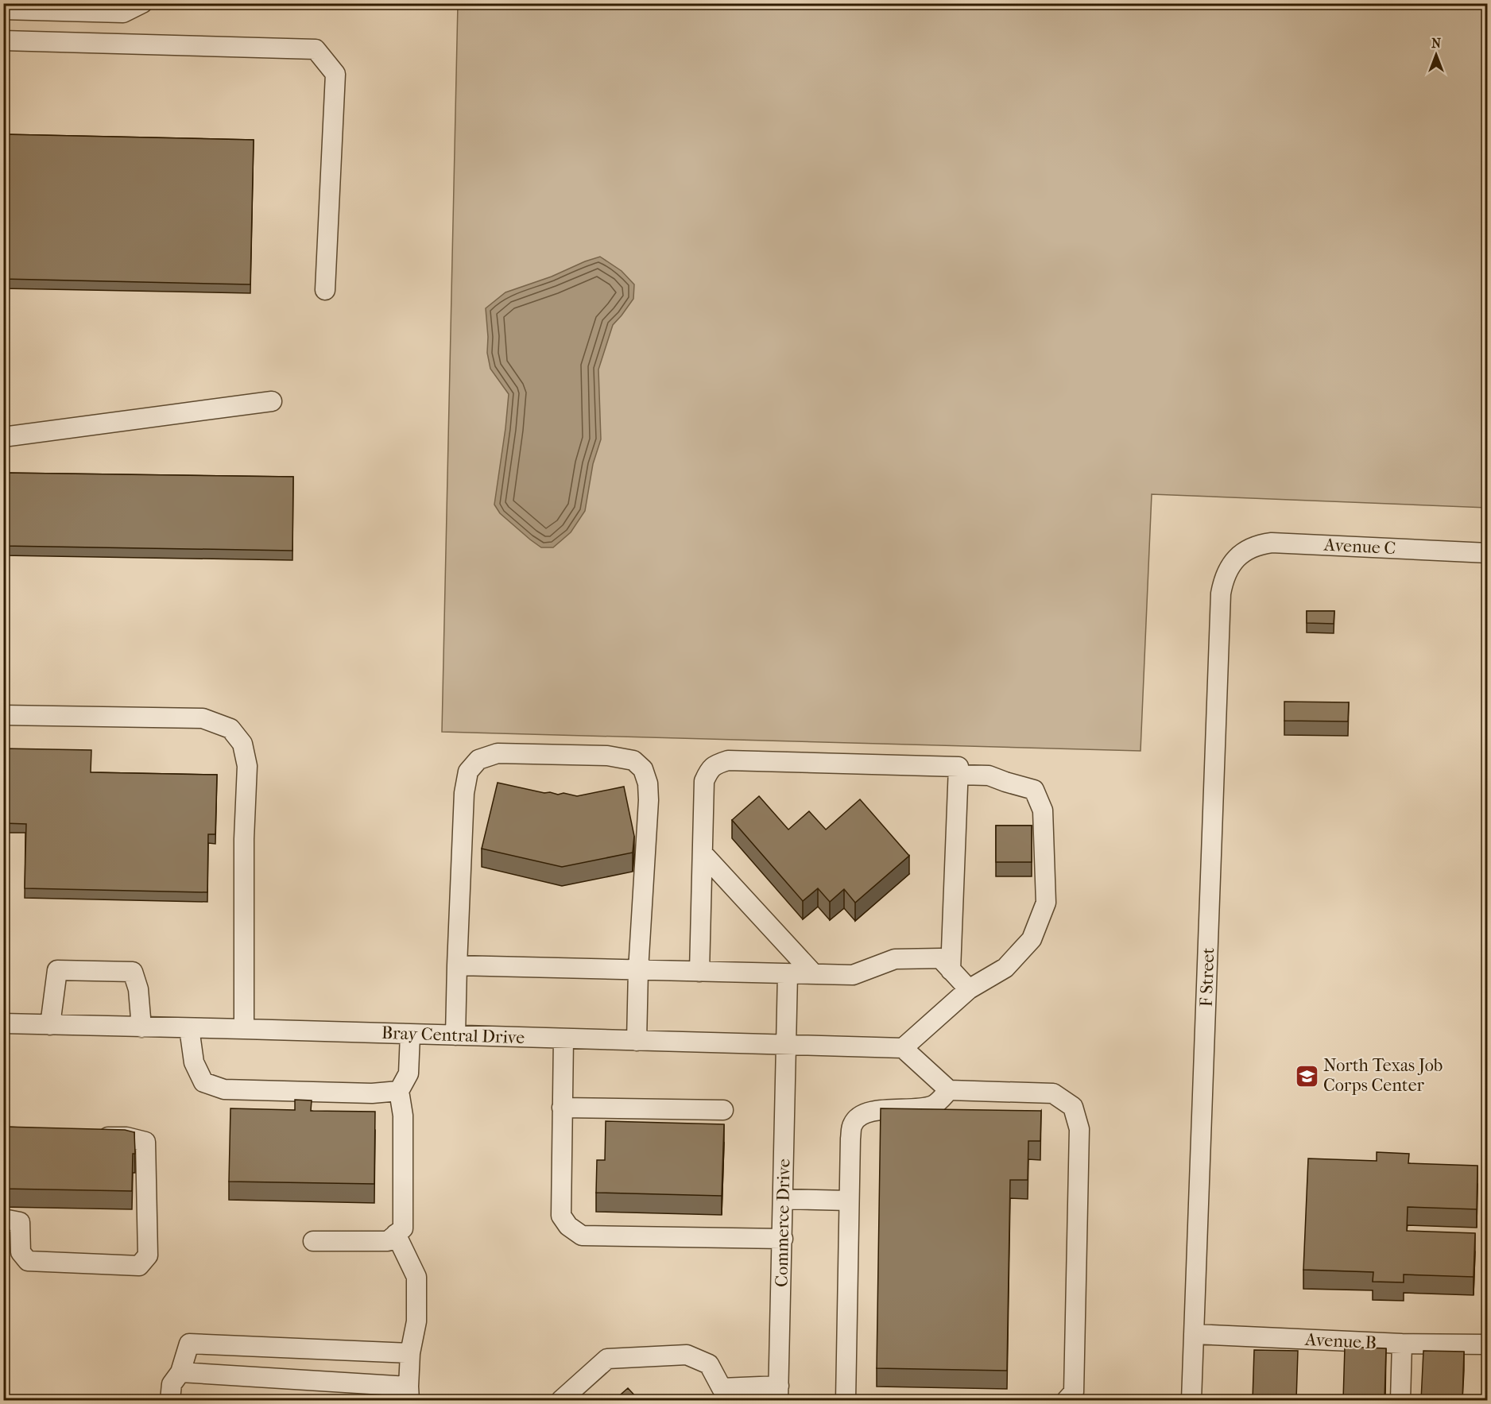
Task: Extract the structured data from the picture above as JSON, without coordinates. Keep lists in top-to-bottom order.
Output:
{
  "streets": {
    "street": [
      "Avenue C",
      "F Street",
      "Bray Central Drive",
      "Commerce Drive",
      "Avenue B"
    ]
  },
  "crossings": [
    ["Avenue C", "F Street"],
    ["F Street", "Avenue B"],
    ["Bray Central Drive", "Commerce Drive"]
  ],
  "places": {
    "school or university": ["North Texas Job Corps Center"]
  },
  "north": "top"
}
